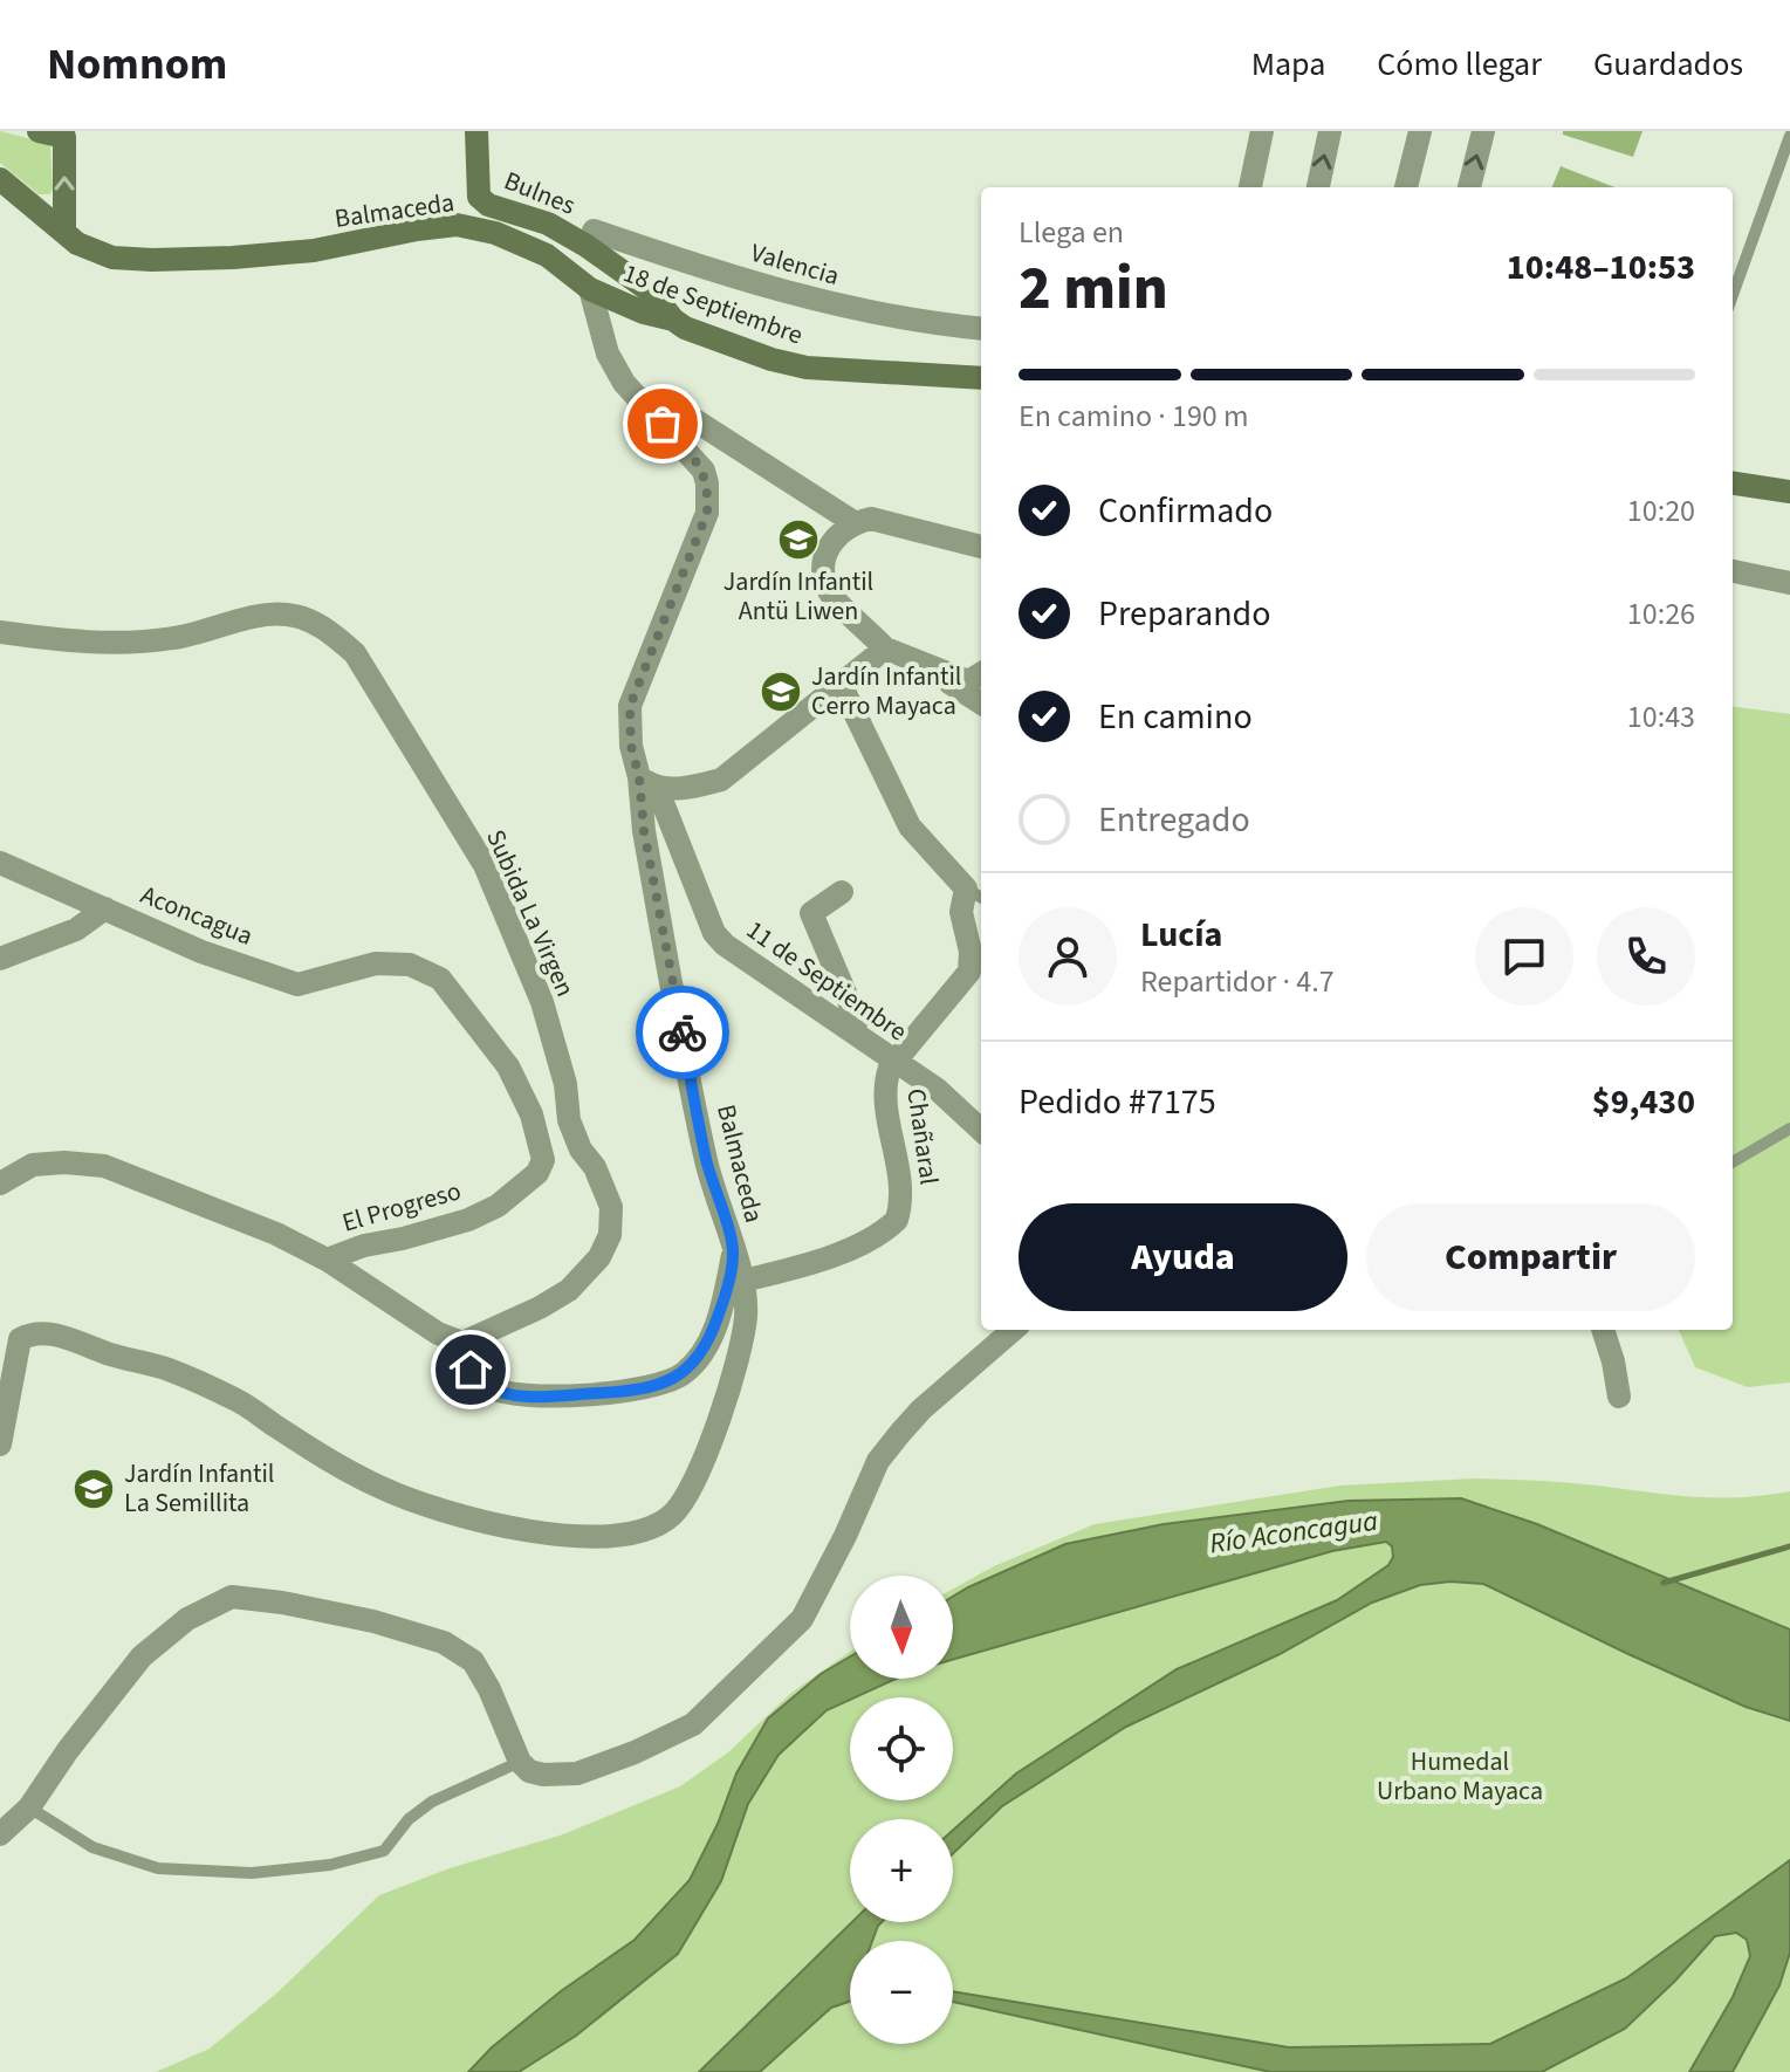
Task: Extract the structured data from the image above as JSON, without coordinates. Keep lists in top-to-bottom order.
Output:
{
  "streets": {
    "street": [
      "Bulnes",
      "Balmaceda",
      "Valencia",
      "18 de Septiembre",
      "Subida La Virgen",
      "Aconcagua",
      "11 de Septiembre",
      "Chañaral",
      "El Progreso"
    ]
  },
  "crossings": [
    ["Bulnes", "18 de Septiembre"],
    ["Balmaceda", "18 de Septiembre"],
    ["Balmaceda", "11 de Septiembre"],
    ["Balmaceda", "Chañaral"],
    ["Aconcagua", "El Progreso"],
    ["11 de Septiembre", "Chañaral"]
  ],
  "water": ["Río Aconcagua"],
  "parks": ["Humedal Urbano Mayaca"],
  "places": {
    "school or university": ["Jardín Infantil Antü Liwen", "Jardín Infantil Cerro Mayaca", "Jardín Infantil La Semillita"]
  },
  "north": "bottom",
  "page": {
    "header": "Nomnom",
    "nav": ["Mapa", "Cómo llegar", "Guardados"],
    "heading": ["2 min", "Llega en", "10:48–10:53"],
    "panel": [
      "Lucía",
      "Repartidor · 4.7",
      "Pedido #7175",
      "$9,430"
    ],
    "bar": "En camino · 190 m",
    "list": [
      ["Confirmado", "10:20"],
      ["Preparando", "10:26"],
      ["En camino", "10:43"],
      "Entregado"
    ],
    "buttons": ["Ayuda", "Compartir"],
    "map_buttons": ["+", "−"]
  }
}
